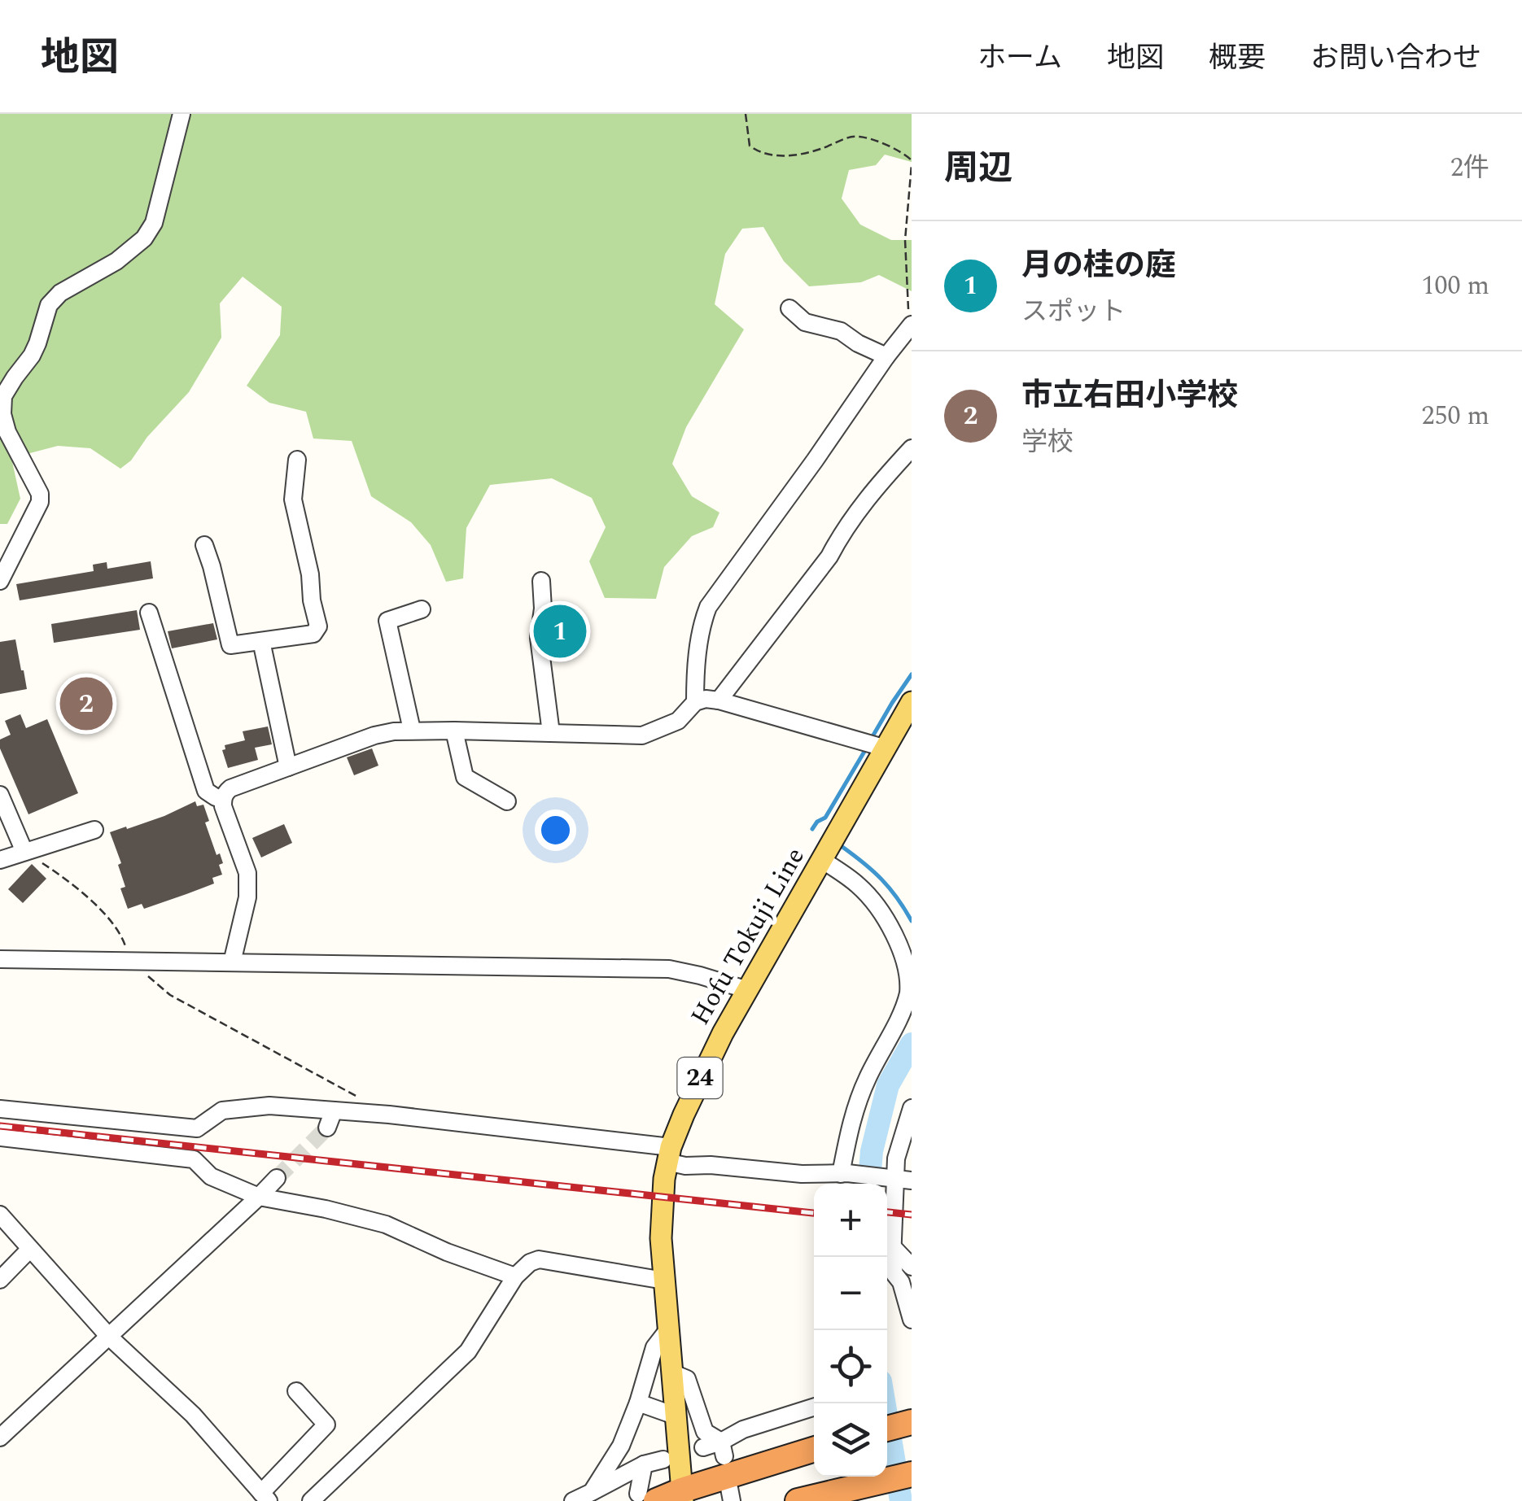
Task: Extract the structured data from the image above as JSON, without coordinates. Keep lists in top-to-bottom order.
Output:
{
  "streets": {
    "main road": ["Hofu Tokuji Line", "24"]
  },
  "page": {
    "header": "地図",
    "nav": [
      "ホーム",
      "地図",
      "概要",
      "お問い合わせ"
    ],
    "heading": ["周辺", "2件"],
    "list": [
      {
        "mark": "1",
        "name": "月の桂の庭",
        "note": "スポット",
        "value": "100 m"
      },
      {
        "mark": "2",
        "name": "市立右田小学校",
        "note": "学校",
        "value": "250 m"
      }
    ],
    "pins": ["1", "2"],
    "map_buttons": ["+", "−"]
  }
}
